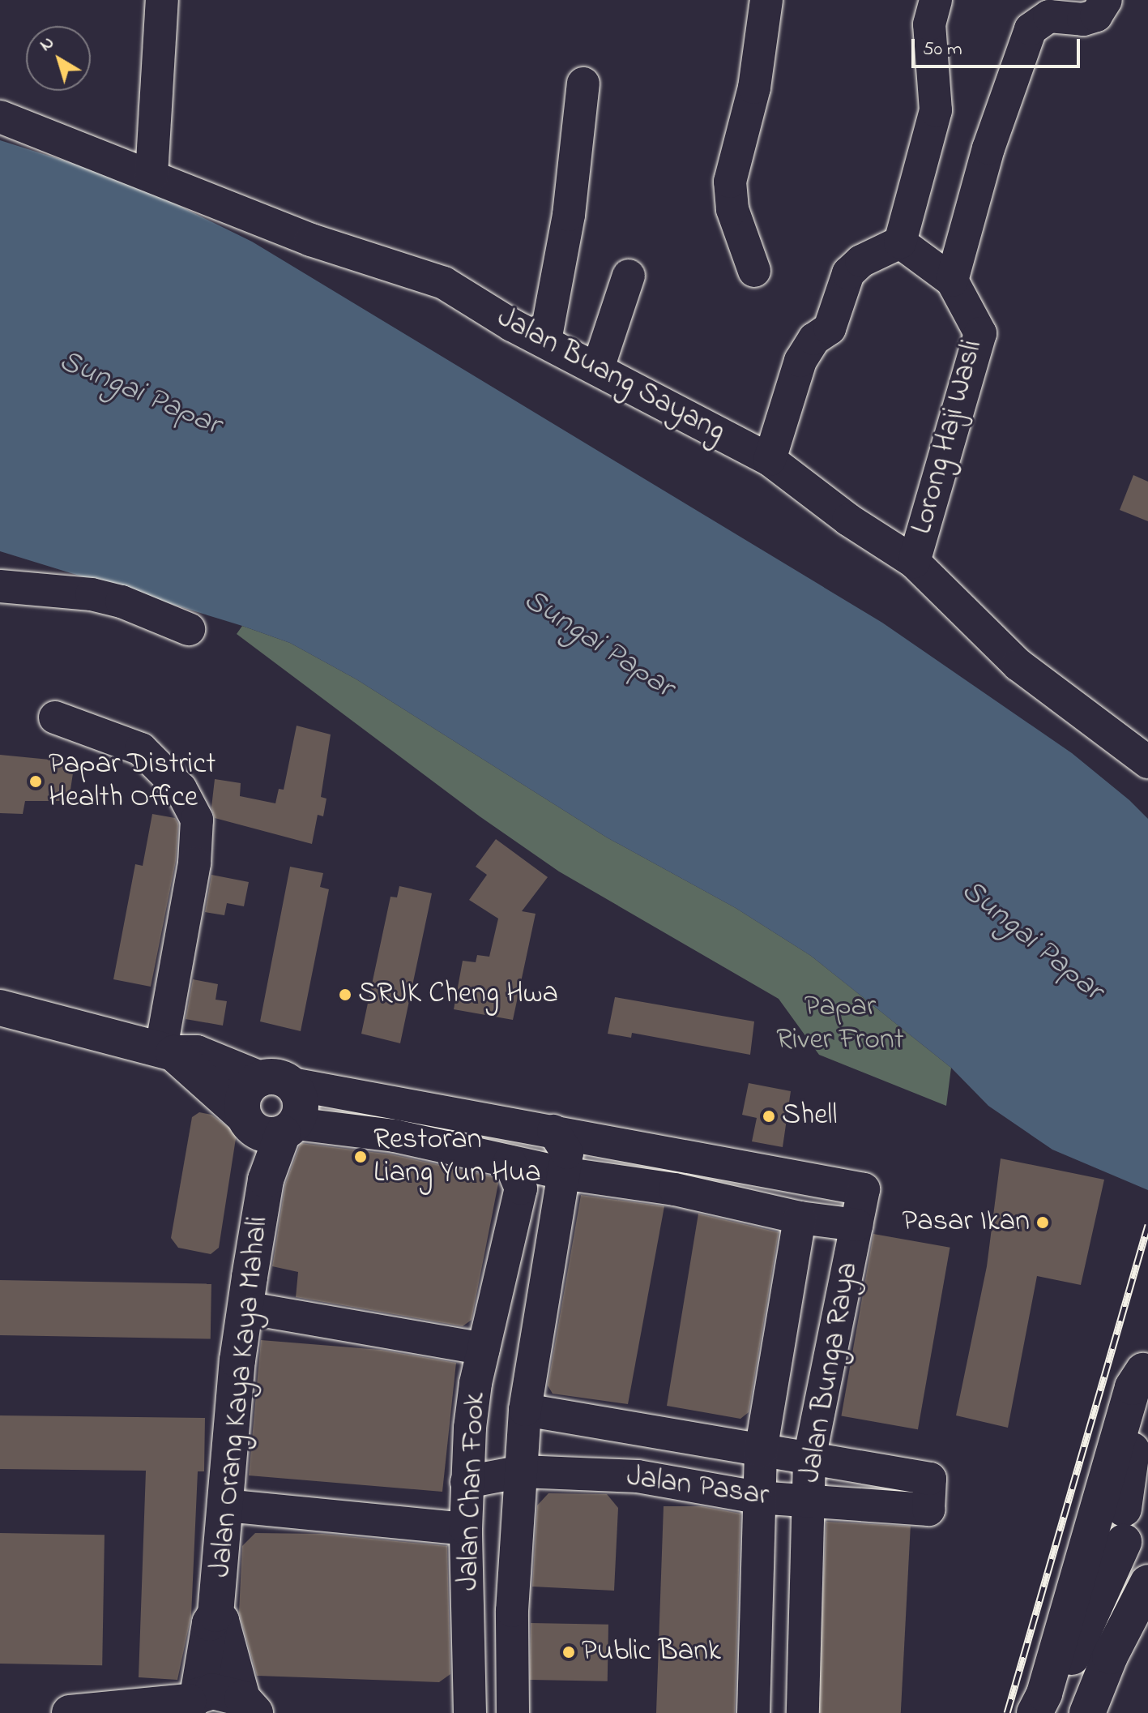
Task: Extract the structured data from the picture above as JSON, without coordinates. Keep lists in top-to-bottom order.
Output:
{
  "streets": {
    "main road": ["Jalan Orang Kaya Kaya Mahali"],
    "street": [
      "Jalan Buang Sayang",
      "Lorong Haji Wasli",
      "Jalan Bunga Raya",
      "Jalan Pasar",
      "Jalan Chan Fook"
    ]
  },
  "crossings": [
    ["Jalan Buang Sayang", "Lorong Haji Wasli"],
    ["Jalan Bunga Raya", "Jalan Pasar"],
    ["Jalan Bunga Raya", "Jalan Chan Fook"],
    ["Jalan Orang Kaya Kaya Mahali", "Jalan Pasar"],
    ["Jalan Pasar", "Jalan Chan Fook"]
  ],
  "water": ["Sungai Papar"],
  "parks": ["Papar River Front"],
  "places": [
    "Papar District Health Office",
    "SRJK Cheng Hwa",
    "Shell",
    "Restoran Liang Yun Hua",
    "Pasar Ikan",
    "Public Bank"
  ],
  "scale_bar": "50 m",
  "north": "top left"
}
